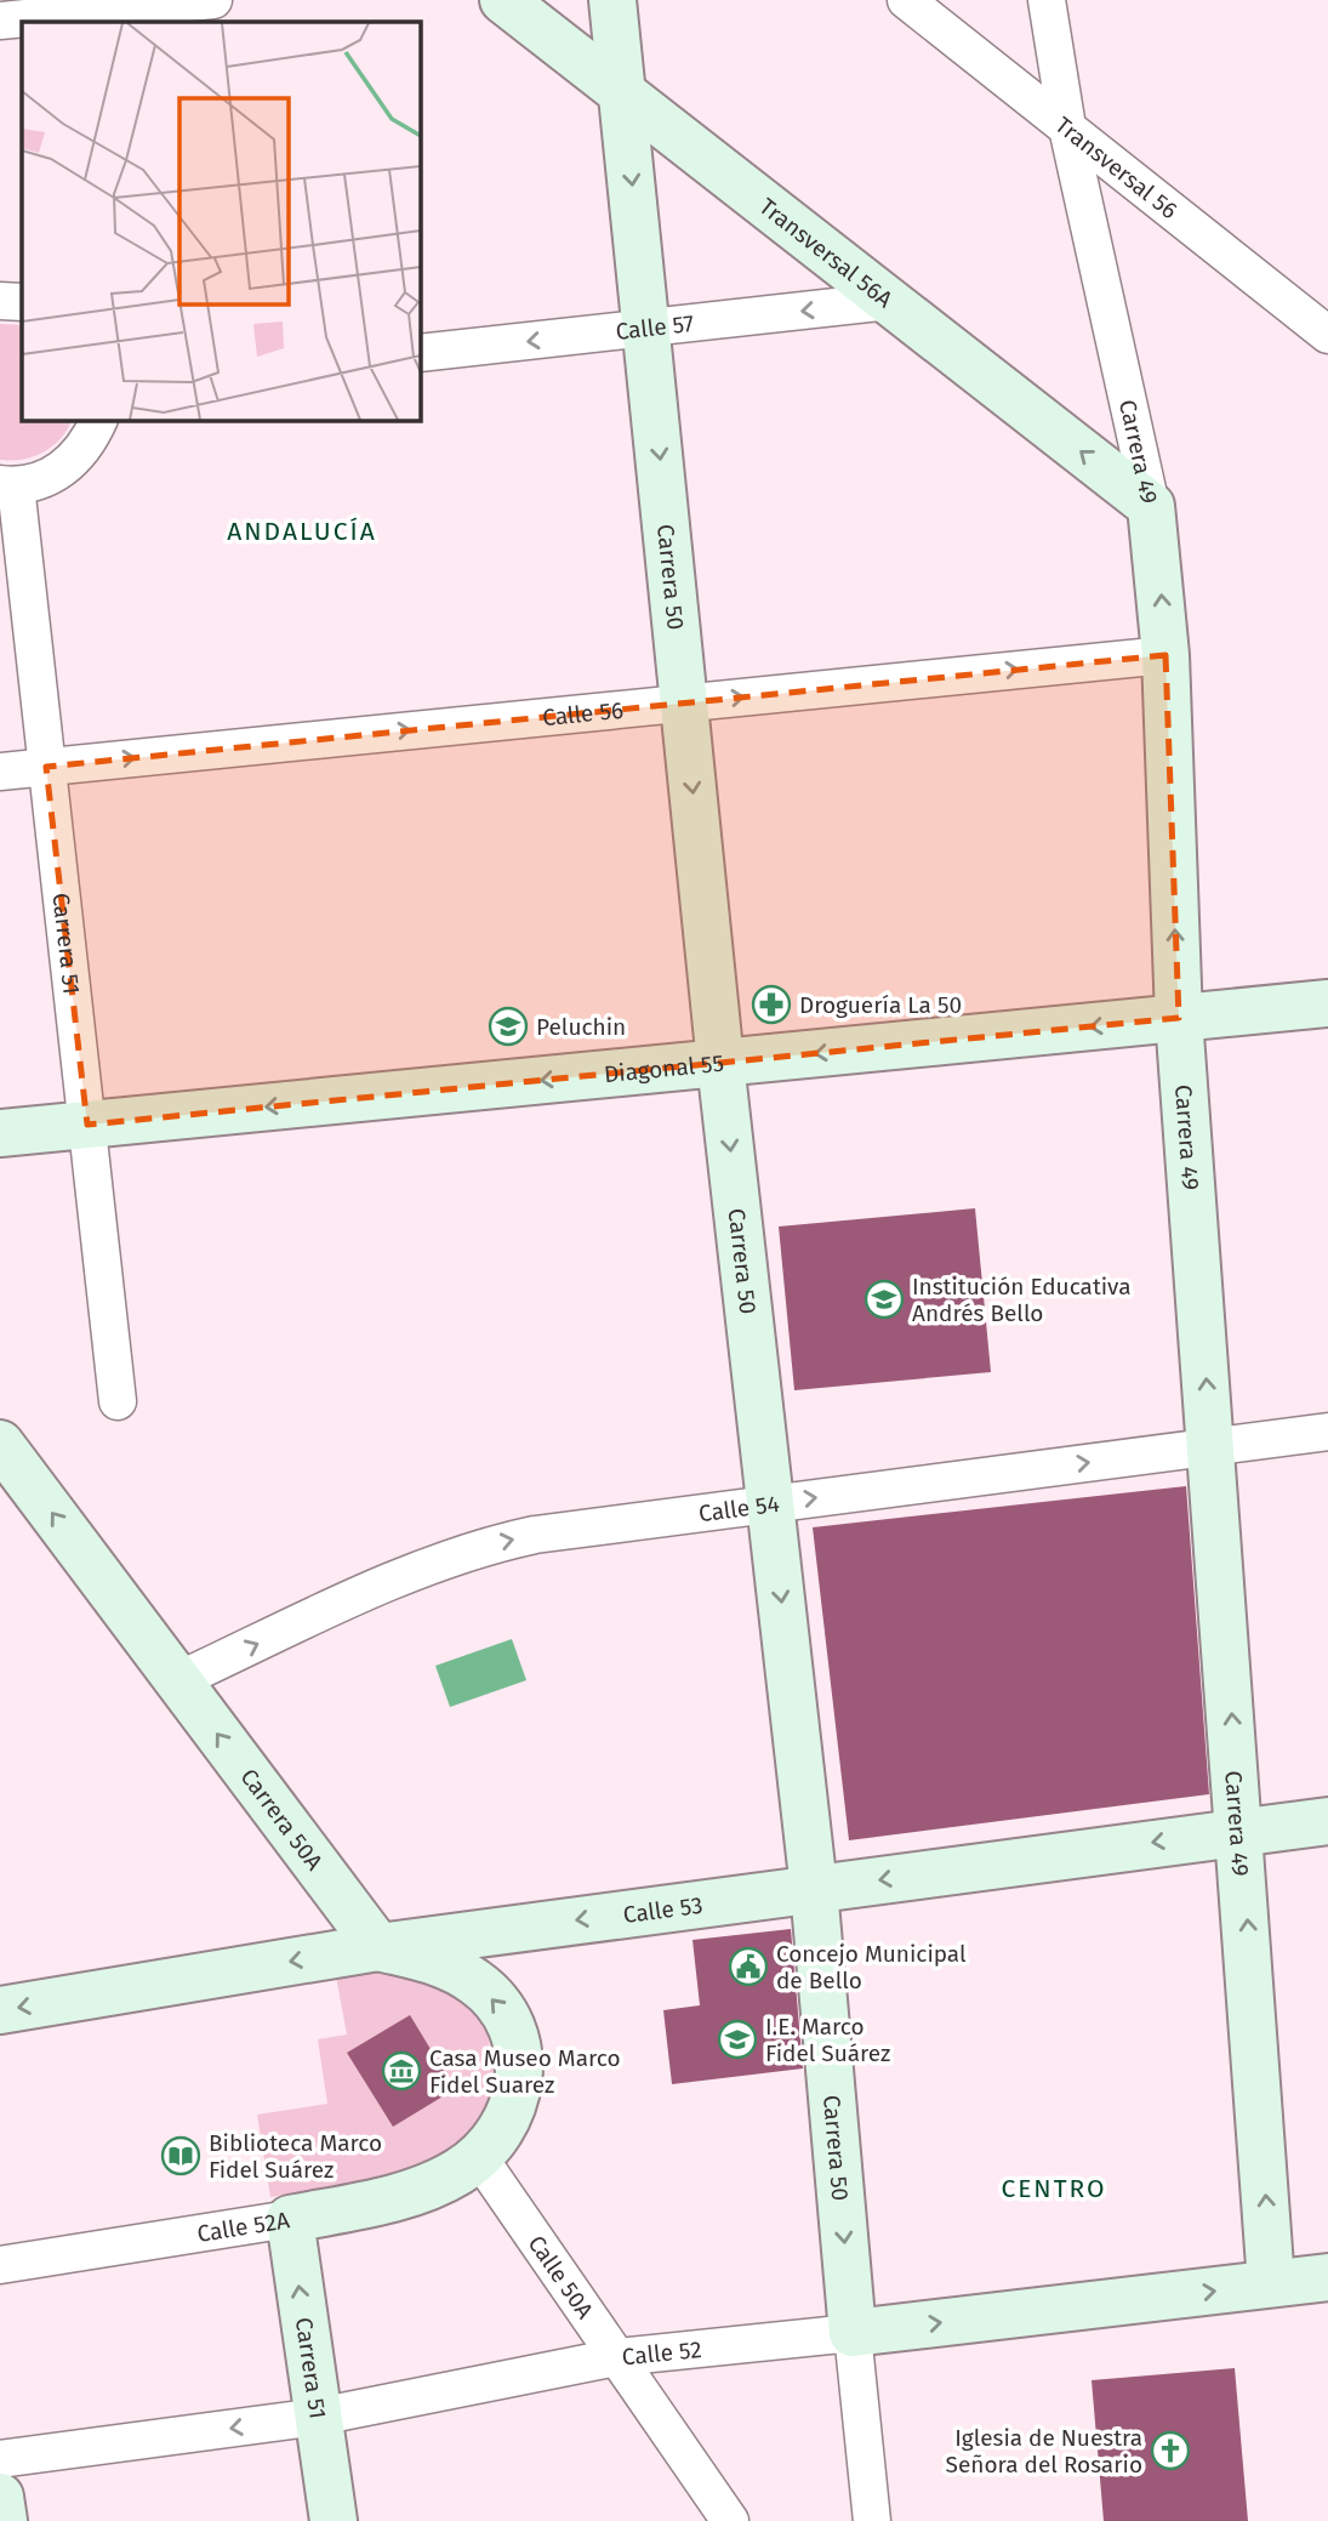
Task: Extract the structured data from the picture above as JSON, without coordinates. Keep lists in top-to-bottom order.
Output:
{
  "streets": {
    "street": [
      "Transversal 56",
      "Transversal 56A",
      "Calle 57",
      "Carrera 49",
      "Carrera 50",
      "Calle 56",
      "Carrera 51",
      "Diagonal 55",
      "Calle 54",
      "Carrera 50A",
      "Calle 53",
      "Calle 52A",
      "Calle 50A",
      "Calle 52"
    ]
  },
  "crossings": [
    ["Transversal 56", "Carrera 49"],
    ["Transversal 56A", "Calle 57"],
    ["Transversal 56A", "Carrera 49"],
    ["Transversal 56A", "Carrera 50"],
    ["Calle 57", "Carrera 50"],
    ["Carrera 49", "Calle 56"],
    ["Carrera 49", "Diagonal 55"],
    ["Carrera 49", "Calle 54"],
    ["Carrera 49", "Calle 53"],
    ["Carrera 49", "Calle 52"],
    ["Carrera 50", "Calle 56"],
    ["Carrera 50", "Diagonal 55"],
    ["Carrera 50", "Calle 54"],
    ["Carrera 50", "Calle 53"],
    ["Carrera 50", "Calle 52"],
    ["Calle 56", "Carrera 51"],
    ["Carrera 51", "Diagonal 55"],
    ["Carrera 51", "Calle 52A"],
    ["Carrera 51", "Calle 52"],
    ["Calle 54", "Carrera 50A"],
    ["Carrera 50A", "Calle 53"],
    ["Calle 52A", "Calle 50A"],
    ["Calle 50A", "Calle 52"]
  ],
  "one_way": [
    "Transversal 56A",
    "Calle 57",
    "Carrera 49",
    "Carrera 50",
    "Calle 56",
    "Diagonal 55",
    "Calle 54",
    "Carrera 50A",
    "Calle 53"
  ],
  "districts": ["ANDALUCÍA", "CENTRO"],
  "places": {
    "pharmacy": ["Droguería La 50"],
    "school or university": ["Peluchin", "Institución Educativa Andrés Bello", "I.E. Marco Fidel Suárez"],
    "public building": ["Concejo Municipal de Bello"],
    "museum": ["Casa Museo Marco Fidel Suarez"],
    "library": ["Biblioteca Marco Fidel Suárez"],
    "church": ["Iglesia de Nuestra Señora del Rosario"]
  }
}
